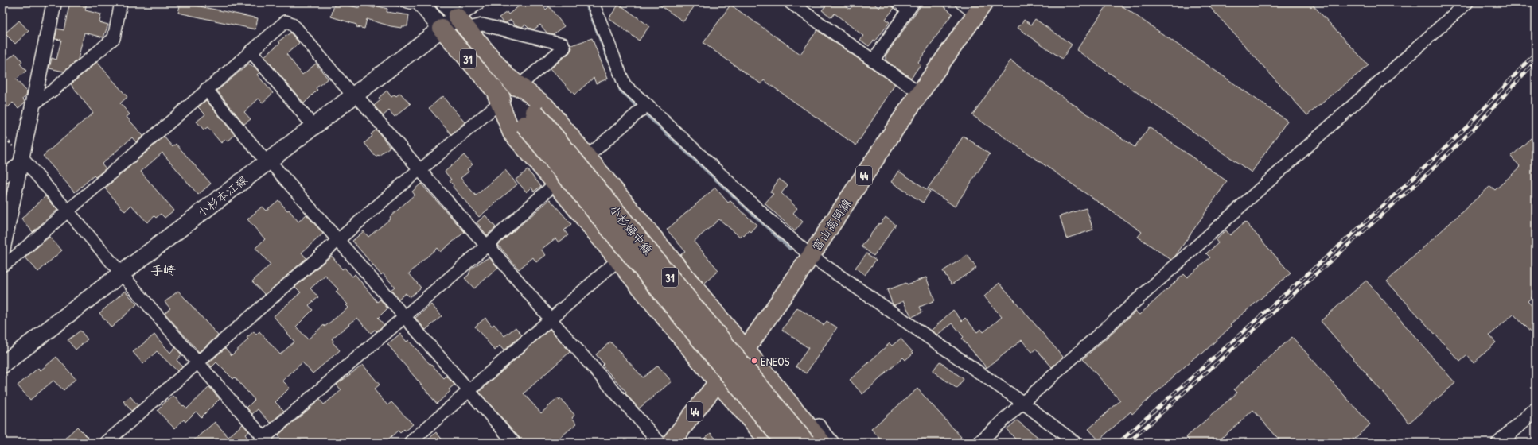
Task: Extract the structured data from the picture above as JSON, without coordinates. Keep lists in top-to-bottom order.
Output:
{
  "streets": {
    "main road": [
      "31",
      "44",
      "小杉本江線",
      "富山高岡線",
      "小杉婦中線"
    ]
  },
  "crossings": [
    ["31", "富山高岡線"],
    ["31", "小杉婦中線"],
    ["小杉本江線", "小杉婦中線"]
  ],
  "districts": ["手崎"],
  "places": ["ENEOS"]
}
